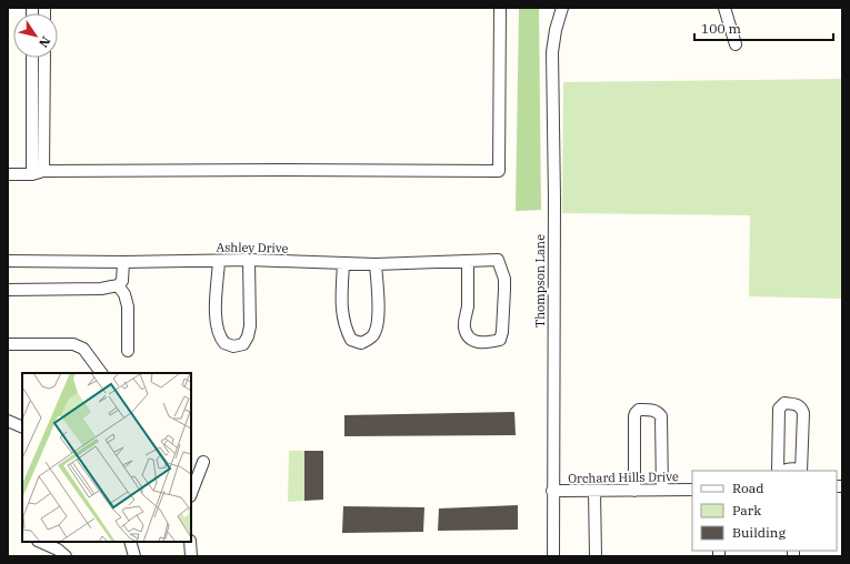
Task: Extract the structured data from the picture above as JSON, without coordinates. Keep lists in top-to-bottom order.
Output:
{
  "streets": {
    "street": ["Ashley Drive", "Thompson Lane", "Orchard Hills Drive"]
  },
  "crossings": [
    ["Thompson Lane", "Orchard Hills Drive"]
  ],
  "legend": ["Road", "Park", "Building"],
  "scale_bar": "100 m",
  "north": "bottom right"
}
